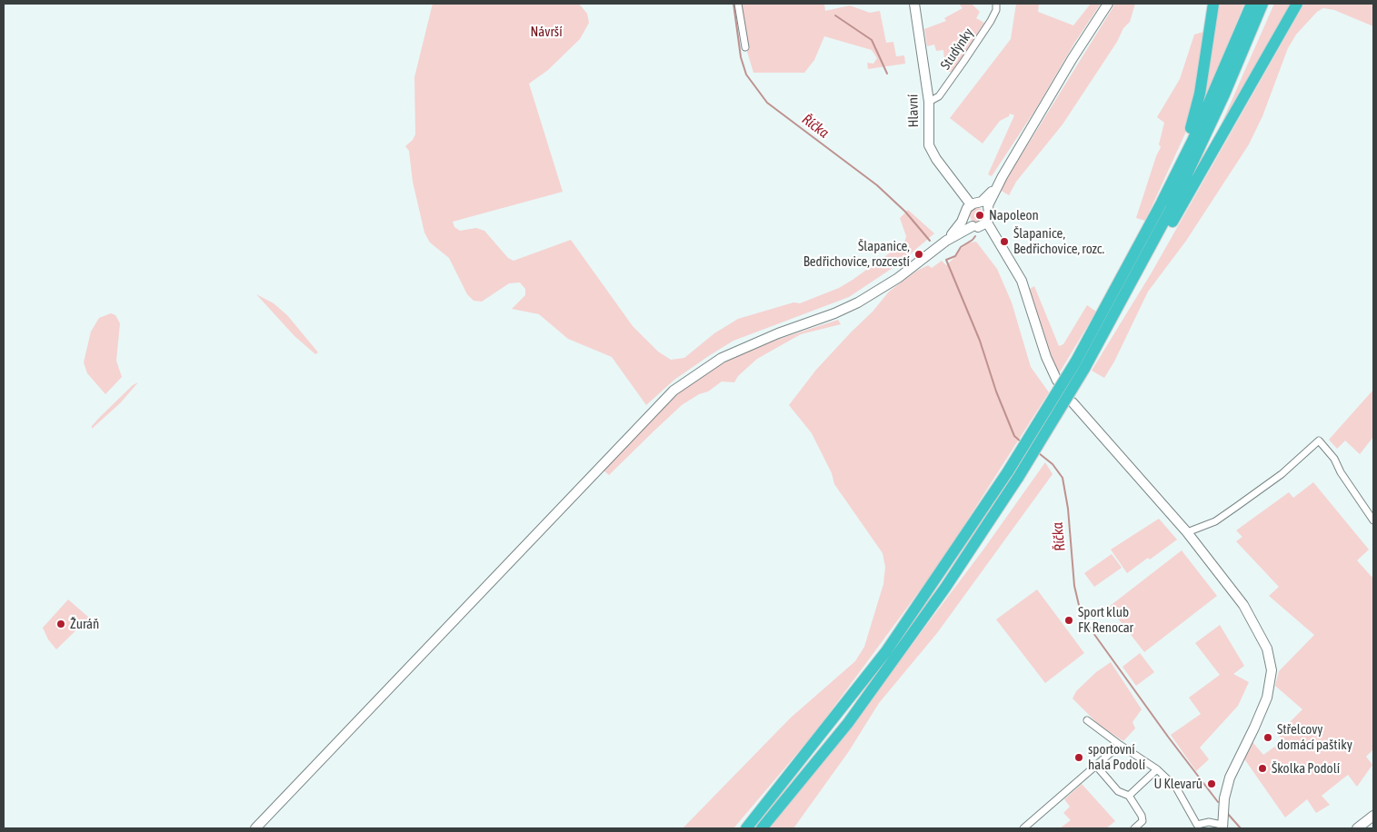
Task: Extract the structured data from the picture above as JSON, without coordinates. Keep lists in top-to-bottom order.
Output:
{
  "streets": {
    "main road": ["Hlavní"],
    "street": ["Studýnky"]
  },
  "crossings": [
    ["Studýnky", "Hlavní"]
  ],
  "water": ["Říčka"],
  "parks": ["Návrší"],
  "places": [
    "Napoleon",
    "Šlapanice, Bedřichovice, rozc.",
    "Šlapanice, Bedřichovice, rozcestí",
    "Sport klub FK Renocar",
    "Žuráň",
    "Střelcovy domácí paštiky",
    "sportovní hala Podolí",
    "Školka Podolí",
    "U Klevarů"
  ]
}
